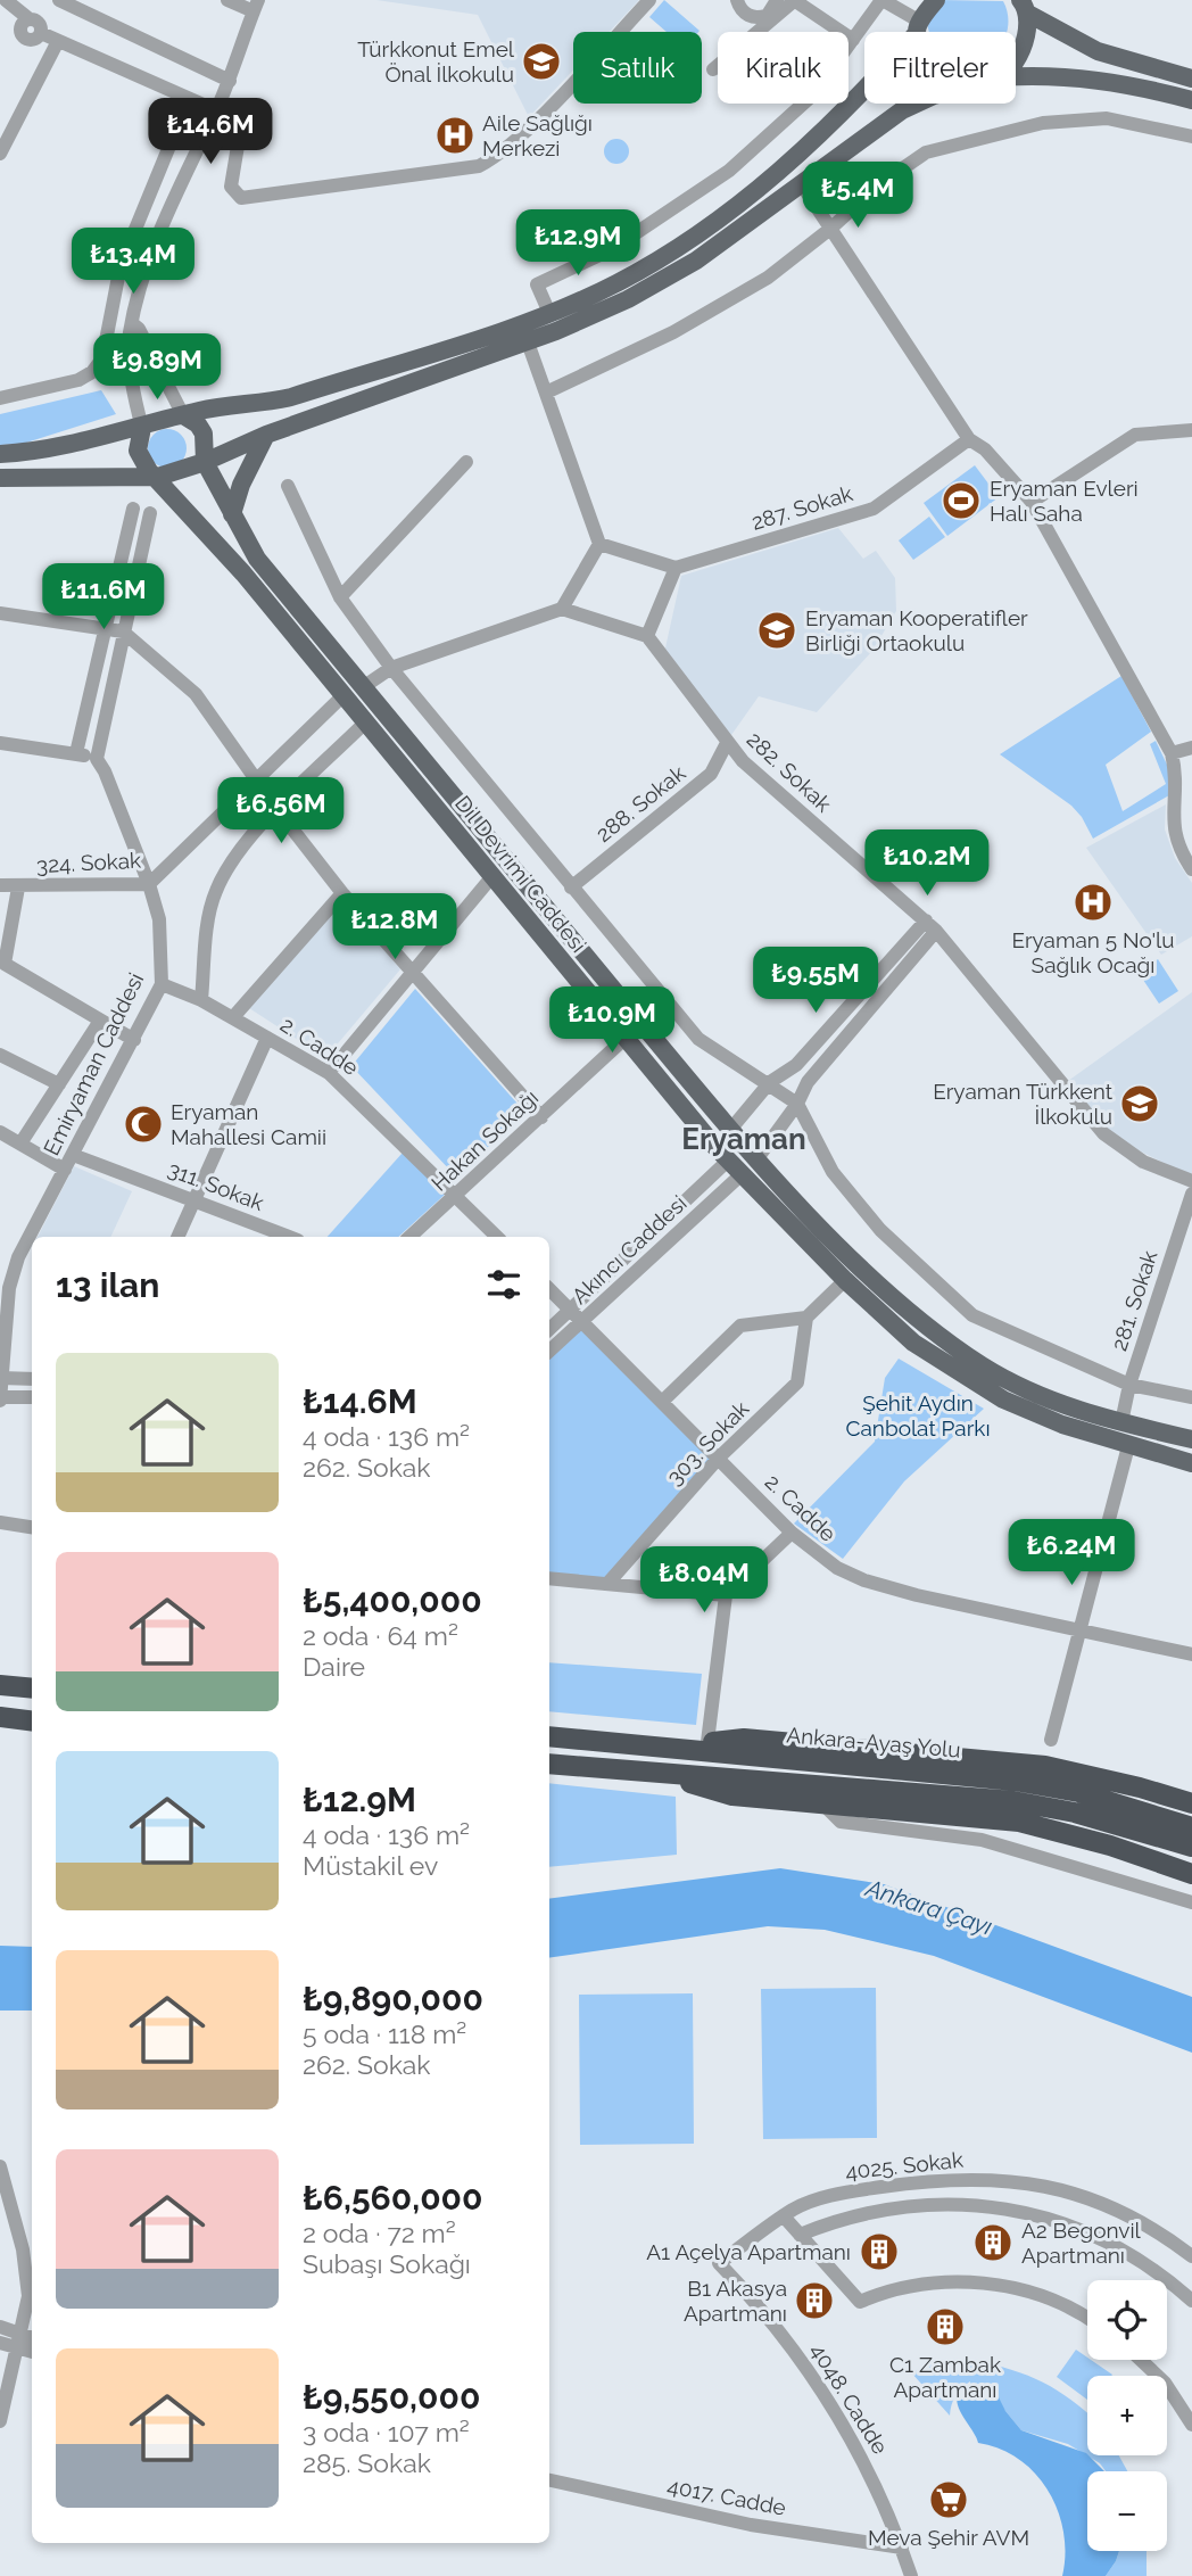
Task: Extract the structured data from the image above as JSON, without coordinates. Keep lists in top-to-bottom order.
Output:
{
  "streets": {
    "highway": ["Ankara-Ayaş Yolu"],
    "main road": ["Dil Devrimi Caddesi"],
    "street": [
      "287. Sokak",
      "282. Sokak",
      "288. Sokak",
      "324. Sokak",
      "2. Cadde",
      "Emiryaman Caddesi",
      "Hakan Sokağı",
      "311. Sokak",
      "Akıncı Caddesi",
      "281. Sokak",
      "303. Sokak",
      "4025. Sokak",
      "4048. Cadde",
      "4017. Cadde"
    ]
  },
  "crossings": [
    ["282. Sokak", "288. Sokak"],
    ["324. Sokak", "Dil Devrimi Caddesi"],
    ["324. Sokak", "Emiryaman Caddesi"],
    ["Dil Devrimi Caddesi", "Hakan Sokağı"],
    ["Dil Devrimi Caddesi", "Akıncı Caddesi"],
    ["Dil Devrimi Caddesi", "281. Sokak"],
    ["2. Cadde", "Emiryaman Caddesi"],
    ["2. Cadde", "Hakan Sokağı"],
    ["2. Cadde", "Akıncı Caddesi"],
    ["2. Cadde", "303. Sokak"],
    ["Emiryaman Caddesi", "311. Sokak"],
    ["4025. Sokak", "4048. Cadde"],
    ["4048. Cadde", "4017. Cadde"]
  ],
  "districts": ["Eryaman"],
  "water": ["Ankara Çayı"],
  "parks": ["Şehit Aydın Canbolat Parkı"],
  "places": {
    "school or university": ["Türkkonut Emel Önal İlkokulu", "Eryaman Kooperatifler Birliği Ortaokulu", "Eryaman Türkkent İlkokulu"],
    "hospital": ["Aile Sağlığı Merkezi", "Eryaman 5 No'lu Sağlık Ocağı"],
    "sports": ["Eryaman Evleri Halı Saha"],
    "mosque": ["Eryaman Mahallesi Camii"],
    "building": [
      "A2 Begonvil Apartmanı",
      "A1 Açelya Apartmanı",
      "B1 Akasya Apartmanı",
      "C1 Zambak Apartmanı"
    ],
    "supermarket": ["Meva Şehir AVM"]
  },
  "page": {
    "chip": ["Satılık", "Kiralık", "Filtreler"],
    "price": [
      "₺14.6M",
      "₺5.4M",
      "₺12.9M",
      "₺13.4M",
      "₺9.89M",
      "₺11.6M",
      "₺6.56M",
      "₺10.2M",
      "₺12.8M",
      "₺9.55M",
      "₺10.9M",
      "₺6.24M",
      "₺8.04M"
    ],
    "heading": "13 ilan",
    "list": [
      {
        "name": "₺14.6M",
        "note": "4 oda · 136 m² · 262. Sokak"
      },
      {
        "name": "₺5,400,000",
        "note": "2 oda · 64 m² · Daire"
      },
      {
        "name": "₺12.9M",
        "note": "4 oda · 136 m² · Müstakil ev"
      },
      {
        "name": "₺9,890,000",
        "note": "5 oda · 118 m² · 262. Sokak"
      },
      {
        "name": "₺6,560,000",
        "note": "2 oda · 72 m² · Subaşı Sokağı"
      },
      {
        "name": "₺9,550,000",
        "note": "3 oda · 107 m² · 285. Sokak"
      }
    ],
    "map_buttons": ["+", "−"]
  }
}
